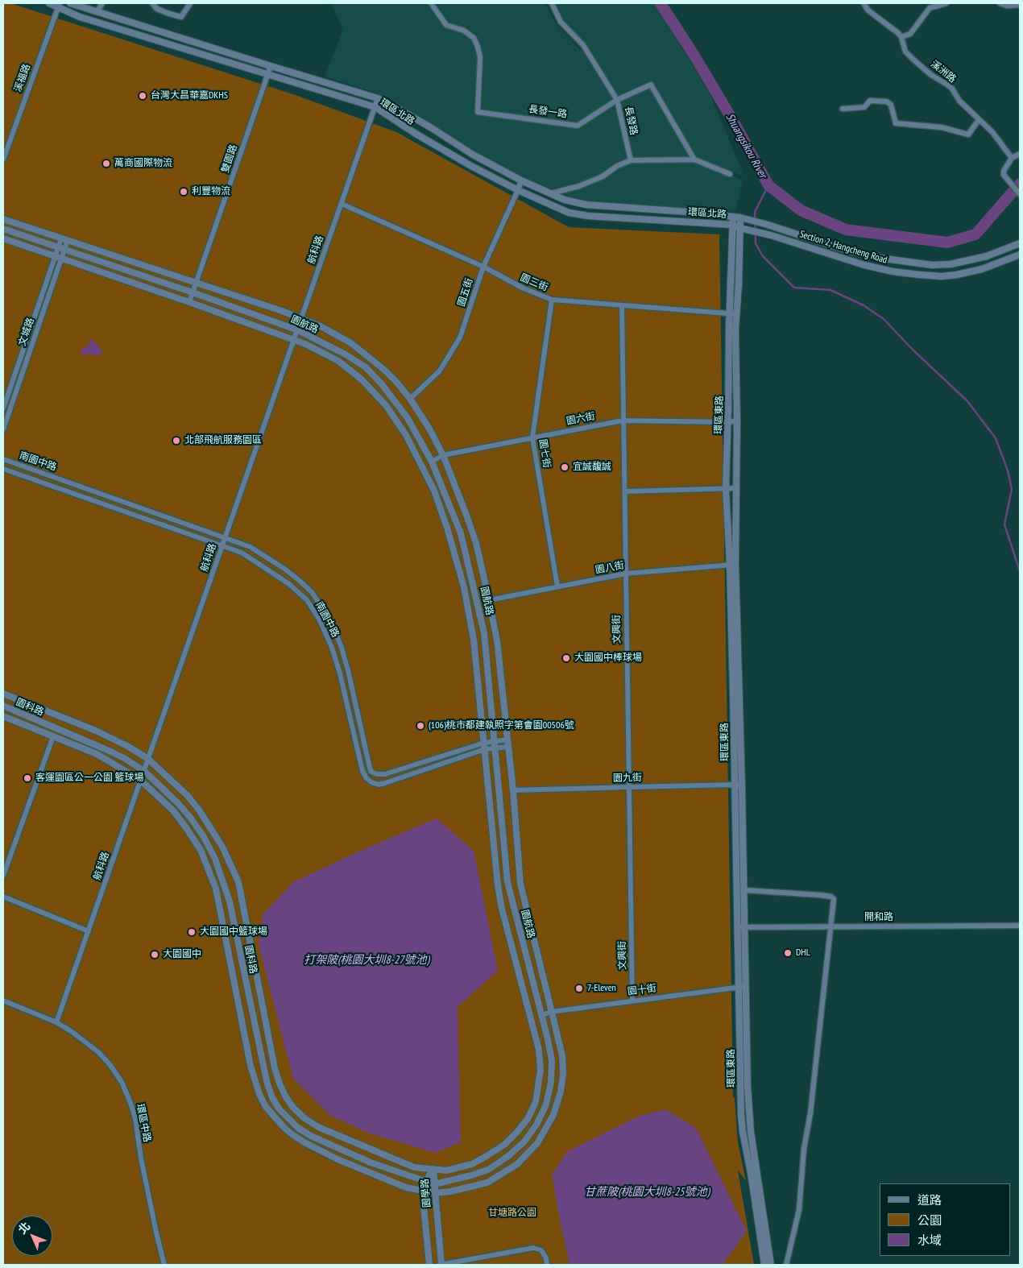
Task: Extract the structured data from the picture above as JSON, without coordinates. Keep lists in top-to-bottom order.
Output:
{
  "streets": {
    "street": [
      "溪洲路",
      "溪福路",
      "環區北路",
      "長發一路",
      "長發路",
      "雙園路",
      "Section 2, Hangcheng Road",
      "航科路",
      "園三街",
      "園五街",
      "園航路",
      "文城路",
      "環區東路",
      "園六街",
      "園七街",
      "南園中路",
      "園八街",
      "文興街",
      "園科路",
      "園九街",
      "開和路",
      "園十街",
      "環區中路",
      "園學路"
    ]
  },
  "crossings": [
    ["溪福路", "環區北路"],
    ["環區北路", "雙園路"],
    ["環區北路", "Section 2, Hangcheng Road"],
    ["環區北路", "航科路"],
    ["環區北路", "園五街"],
    ["環區北路", "環區東路"],
    ["長發一路", "長發路"],
    ["雙園路", "園航路"],
    ["Section 2, Hangcheng Road", "環區東路"],
    ["航科路", "園三街"],
    ["航科路", "園航路"],
    ["航科路", "南園中路"],
    ["航科路", "園科路"],
    ["航科路", "環區中路"],
    ["園三街", "園五街"],
    ["園三街", "環區東路"],
    ["園三街", "園七街"],
    ["園三街", "文興街"],
    ["園航路", "文城路"],
    ["園航路", "園六街"],
    ["園航路", "南園中路"],
    ["園航路", "園科路"],
    ["園航路", "園十街"],
    ["園航路", "園學路"],
    ["環區東路", "園六街"],
    ["環區東路", "園八街"],
    ["環區東路", "園九街"],
    ["環區東路", "開和路"],
    ["環區東路", "園十街"],
    ["園六街", "園七街"],
    ["園六街", "文興街"],
    ["園七街", "園八街"],
    ["園八街", "文興街"],
    ["文興街", "園九街"],
    ["文興街", "園十街"],
    ["園科路", "園學路"]
  ],
  "water": ["Shuangsikou River", "打架陂(桃園大圳8-27號池)", "甘蔗陂(桃園大圳8-25號池)"],
  "parks": ["甘塘路公園"],
  "places": [
    "台灣大昌華嘉DKHS",
    "萬商國際物流",
    "利豐物流",
    "北部飛航服務園區",
    "宜誠馥誠",
    "大園國中棒球場",
    "(106)桃市都建執照字第會園00506號",
    "客運園區公一公園 籃球場",
    "大園國中籃球場",
    "DHL",
    "大園國中",
    "7-Eleven"
  ],
  "legend": ["道路", "公園", "水域"],
  "north": "top left"
}
